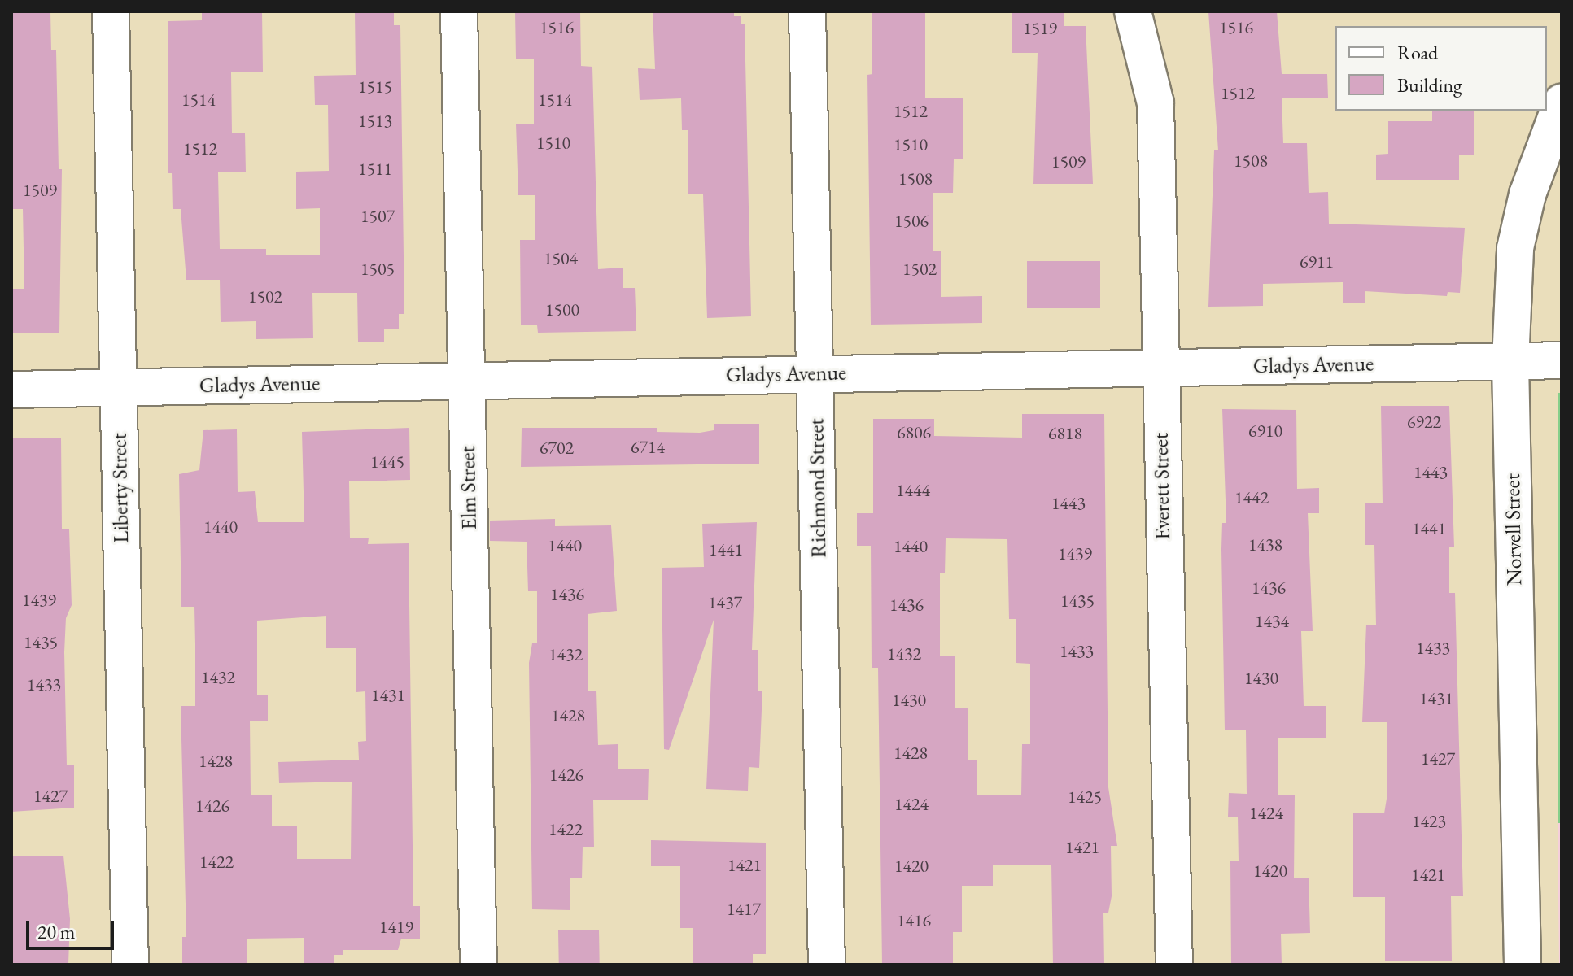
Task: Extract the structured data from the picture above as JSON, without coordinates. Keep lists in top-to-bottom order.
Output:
{
  "streets": {
    "street": [
      "Gladys Avenue",
      "Everett Street",
      "Liberty Street",
      "Elm Street",
      "Richmond Street",
      "Norvell Street"
    ]
  },
  "crossings": [
    ["Gladys Avenue", "Everett Street"],
    ["Gladys Avenue", "Liberty Street"],
    ["Gladys Avenue", "Elm Street"],
    ["Gladys Avenue", "Richmond Street"],
    ["Gladys Avenue", "Norvell Street"]
  ],
  "house_numbers": [
    "1516",
    "1516",
    "1519",
    "1515",
    "1512",
    "1514",
    "1514",
    "1512",
    "1513",
    "1510",
    "1510",
    "1512",
    "1508",
    "1509",
    "1511",
    "1508",
    "1509",
    "1507",
    "1506",
    "1504",
    "6911",
    "1505",
    "1502",
    "1502",
    "1500",
    "6922",
    "6910",
    "6806",
    "6818",
    "6714",
    "6702",
    "1445",
    "1443",
    "1444",
    "1442",
    "1443",
    "1440",
    "1441",
    "1438",
    "1440",
    "1440",
    "1441",
    "1439",
    "1436",
    "1436",
    "1439",
    "1435",
    "1437",
    "1436",
    "1434",
    "1435",
    "1433",
    "1433",
    "1432",
    "1432",
    "1432",
    "1430",
    "1433",
    "1431",
    "1431",
    "1430",
    "1428",
    "1428",
    "1427",
    "1428",
    "1426",
    "1427",
    "1425",
    "1424",
    "1426",
    "1424",
    "1423",
    "1422",
    "1421",
    "1422",
    "1421",
    "1420",
    "1420",
    "1421",
    "1417",
    "1416",
    "1419"
  ],
  "legend": ["Road", "Building"],
  "scale_bar": "20 m"
}
